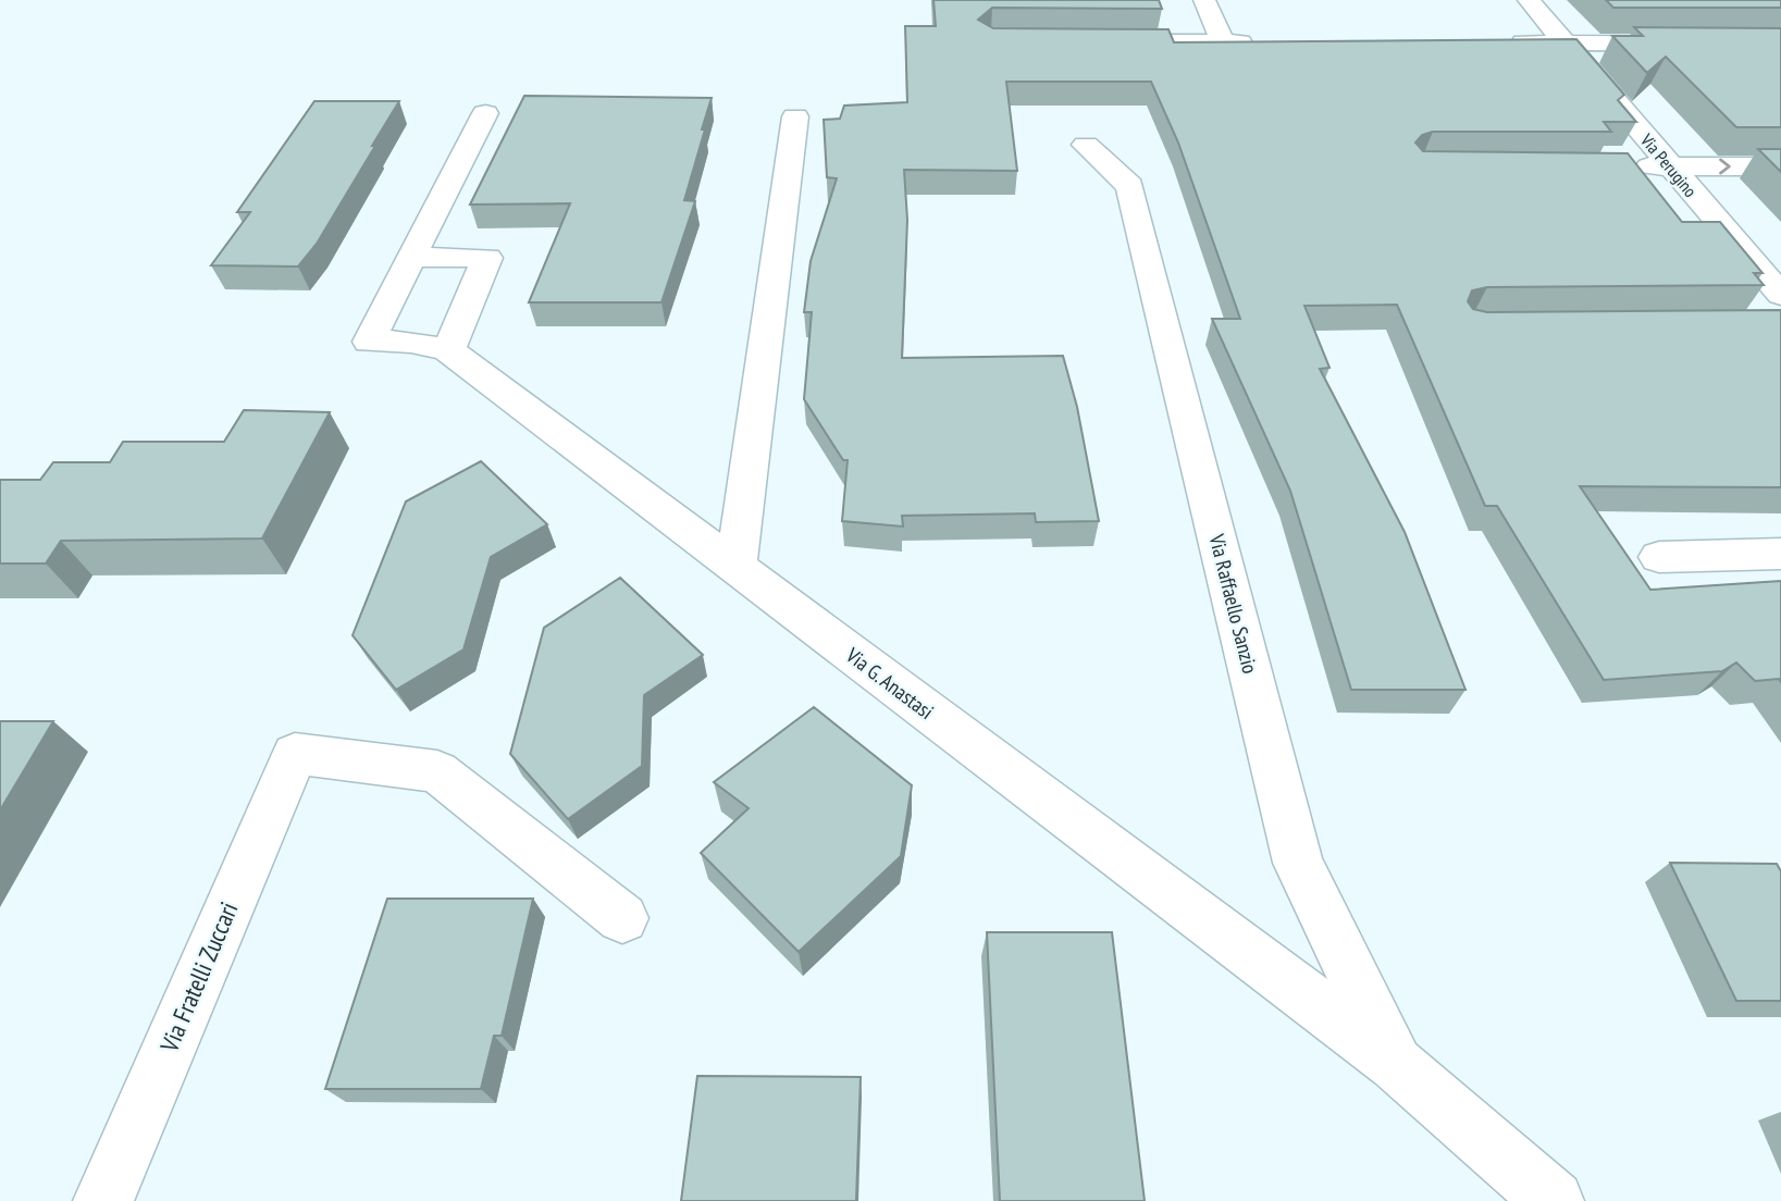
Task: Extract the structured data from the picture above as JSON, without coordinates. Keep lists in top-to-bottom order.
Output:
{
  "streets": {
    "street": [
      "Via Perugino",
      "Via Raffaello Sanzio",
      "Via G. Anastasi",
      "Via Fratelli Zuccari"
    ]
  },
  "crossings": [
    ["Via Raffaello Sanzio", "Via G. Anastasi"]
  ]
}
